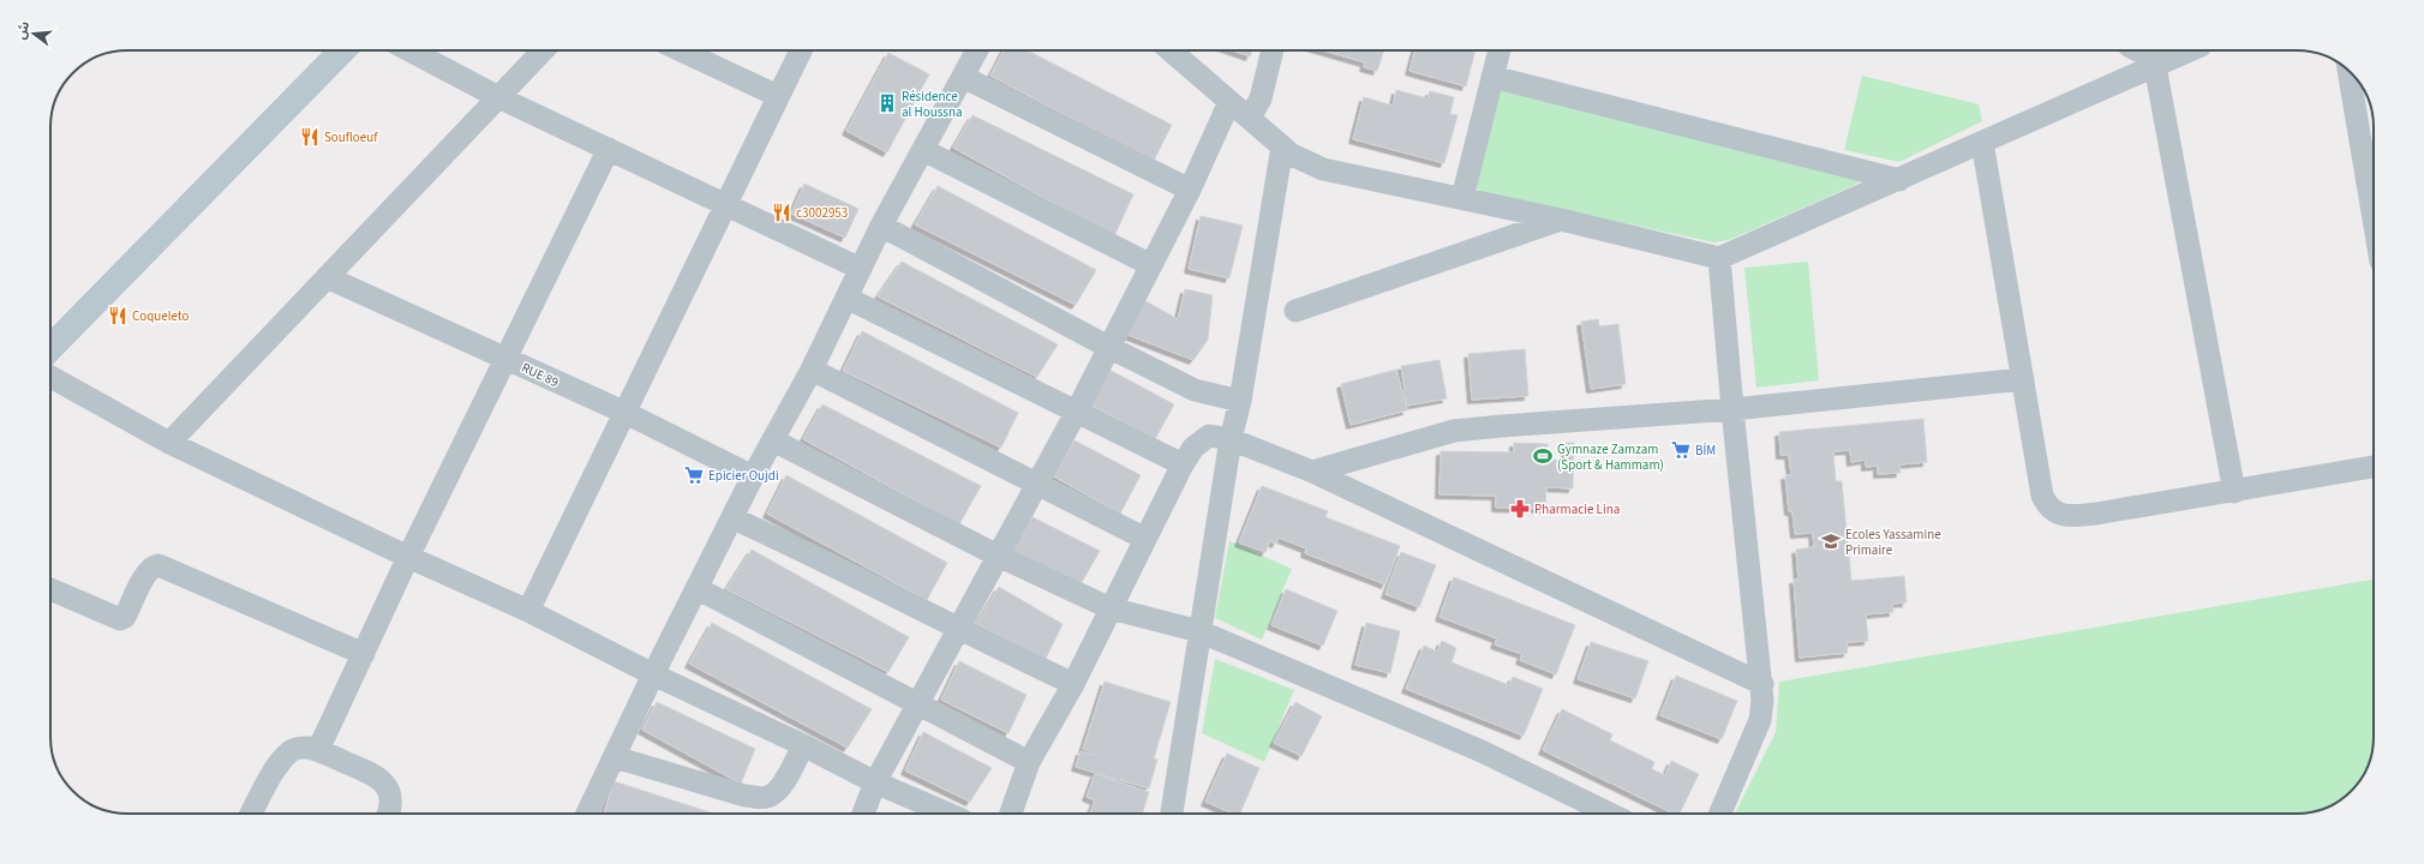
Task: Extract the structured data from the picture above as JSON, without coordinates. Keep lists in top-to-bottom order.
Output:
{
  "streets": {
    "street": ["RUE 89"]
  },
  "places": {
    "building": ["Résidence al Houssna"],
    "restaurant": ["Soufloeuf", "c3002953", "Coqueleto"],
    "supermarket": ["BİM", "Epicier Oujdi"],
    "sports": ["Gymnaze Zamzam (Sport & Hammam)"],
    "pharmacy": ["Pharmacie Lina"],
    "school or university": ["Ecoles Yassamine Primaire"]
  },
  "north": "left"
}
